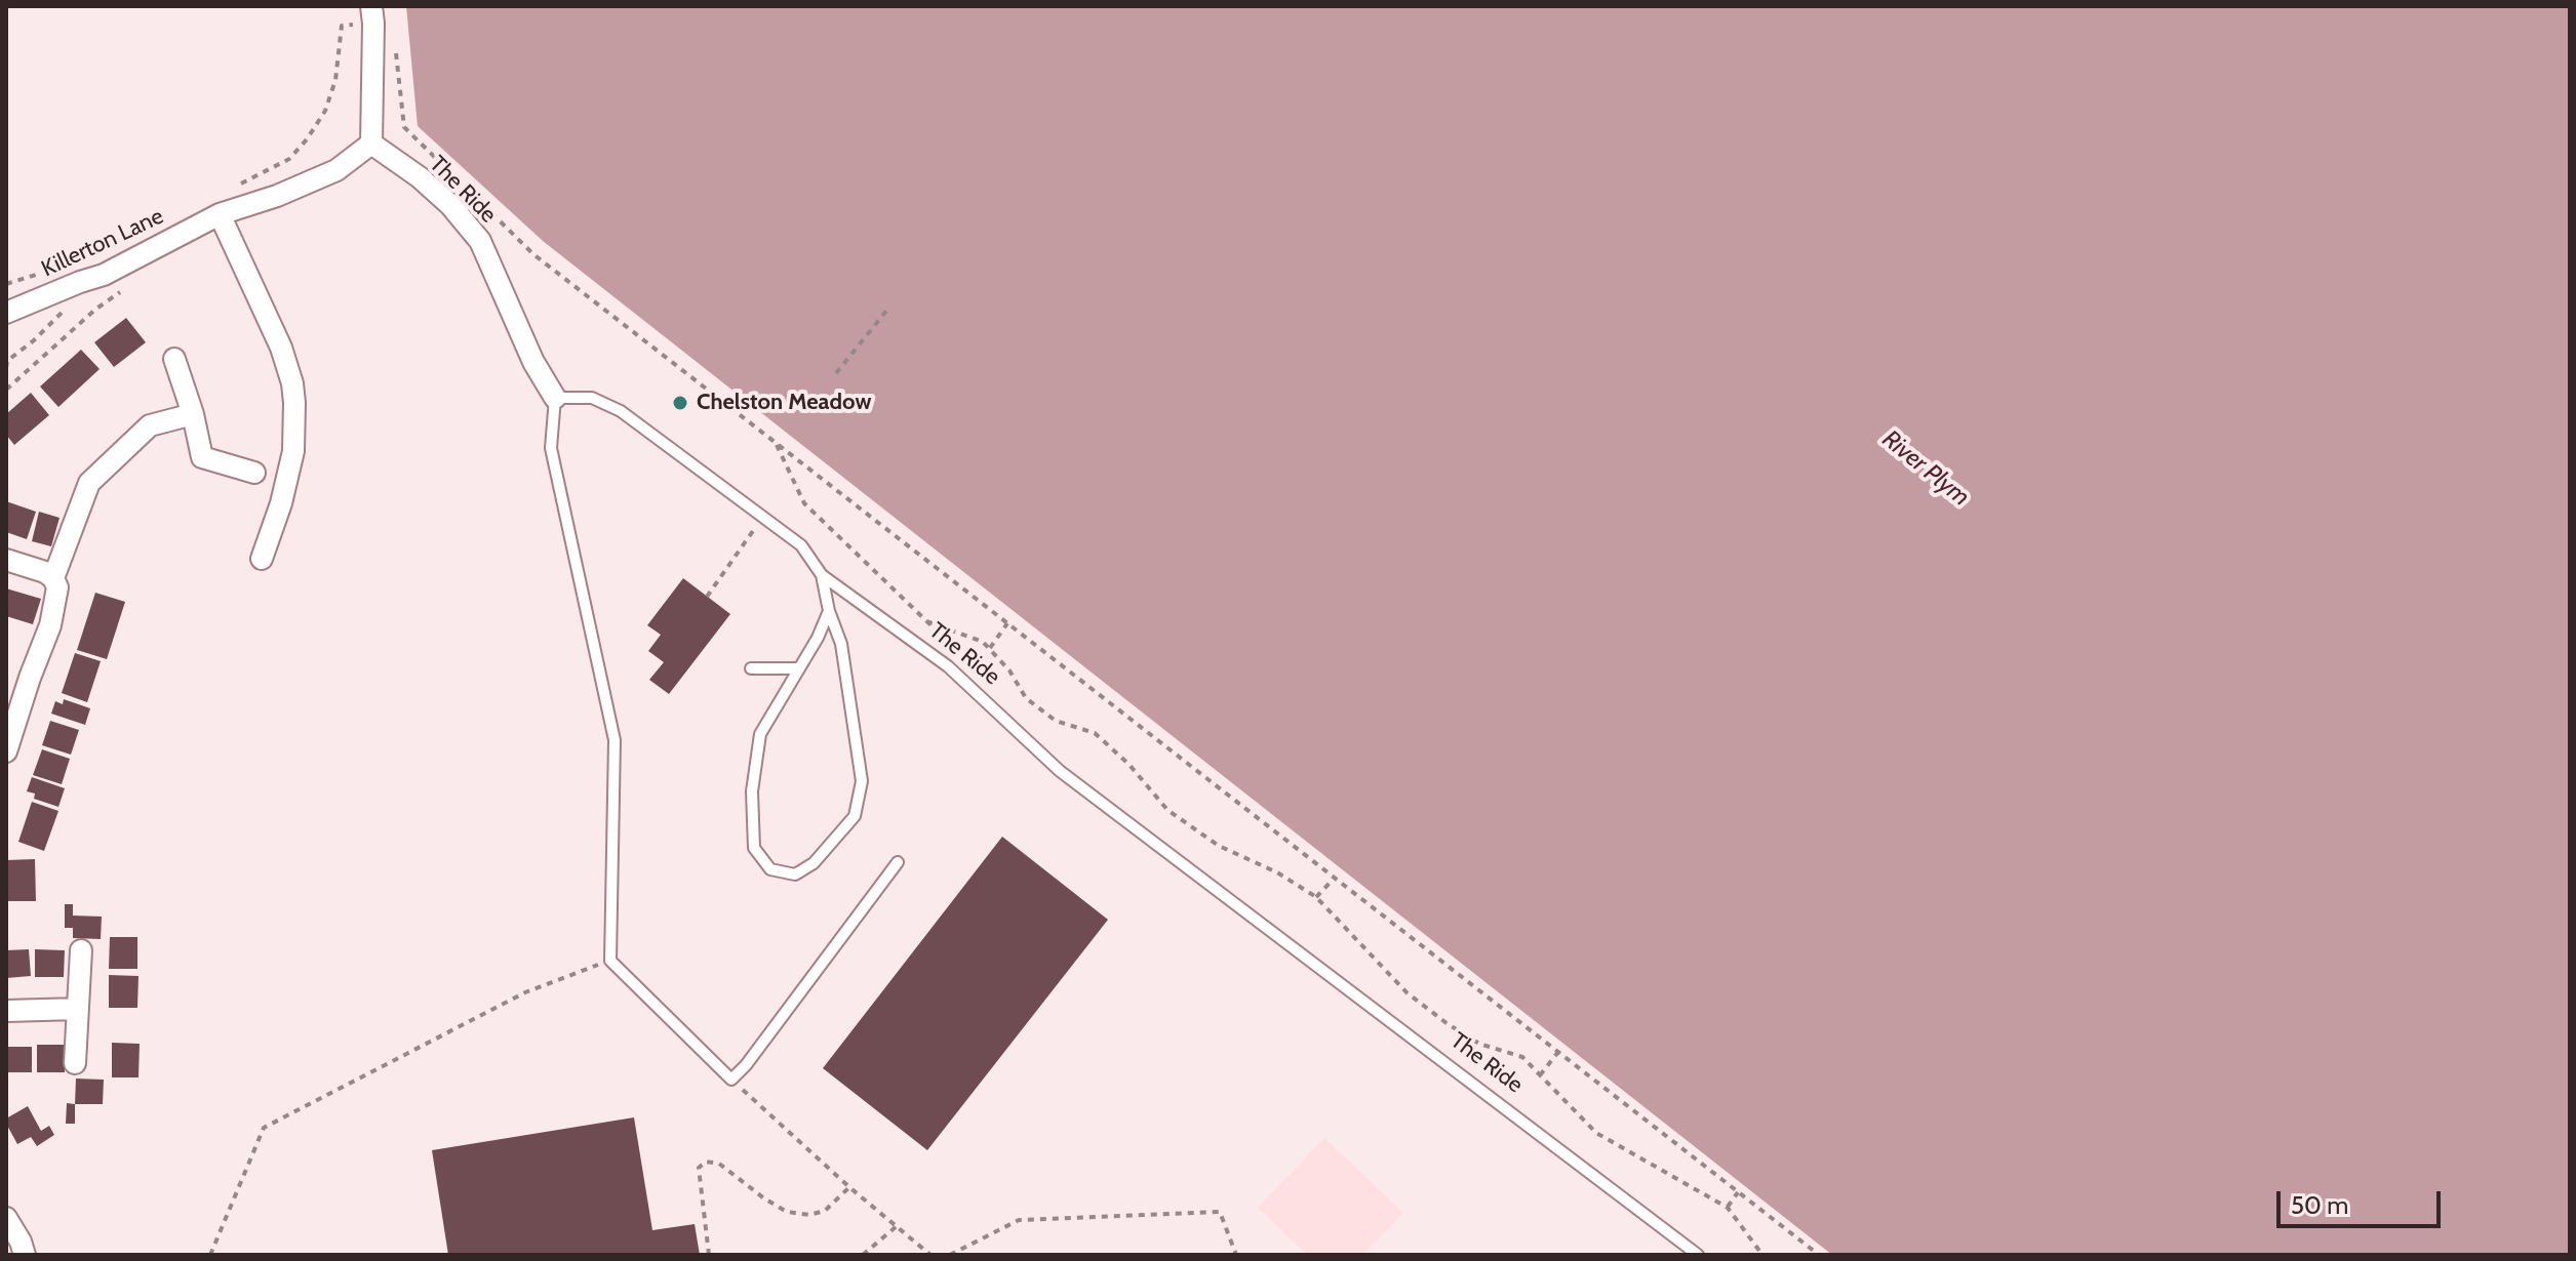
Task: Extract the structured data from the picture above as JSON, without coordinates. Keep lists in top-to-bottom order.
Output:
{
  "streets": {
    "street": ["The Ride", "Killerton Lane"]
  },
  "crossings": [
    ["The Ride", "Killerton Lane"]
  ],
  "water": ["River Plym"],
  "places": ["Chelston Meadow"],
  "scale_bar": "50 m"
}
